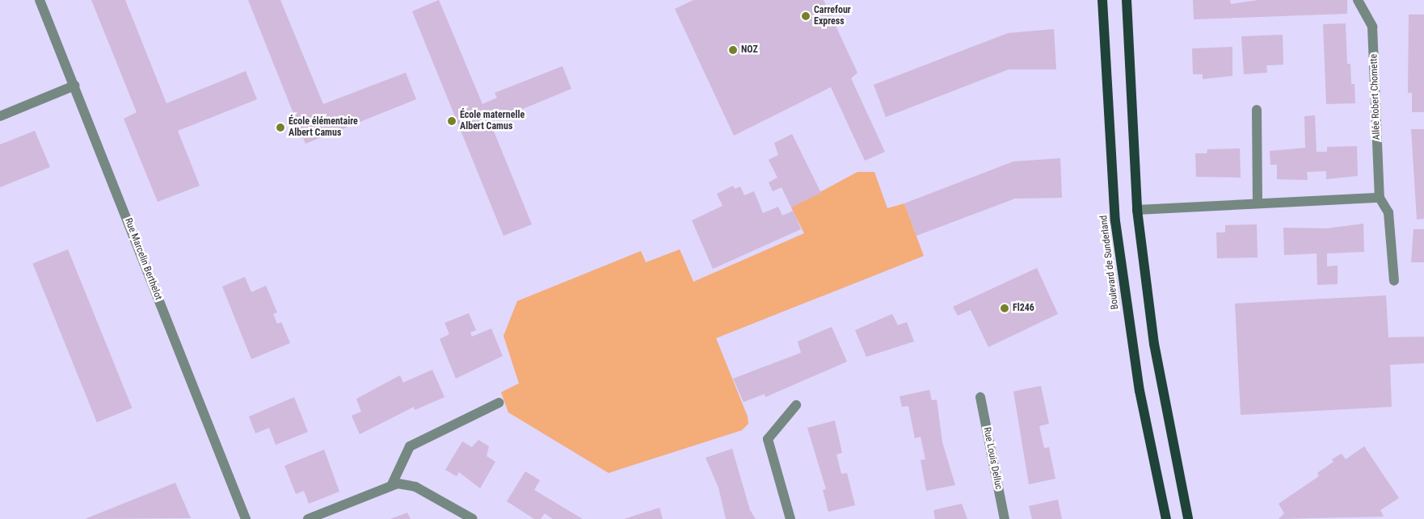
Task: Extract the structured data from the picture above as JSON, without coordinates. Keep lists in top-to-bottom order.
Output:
{
  "streets": {
    "main road": ["Boulevard de Sunderland"],
    "street": ["Allée Robert Chomette", "Rue Marcelin Berthelot", "Rue Louis Delluc"]
  },
  "places": [
    "Carrefour Express",
    "NOZ",
    "École maternelle Albert Camus",
    "École élémentaire Albert Camus",
    "Fl246"
  ]
}
